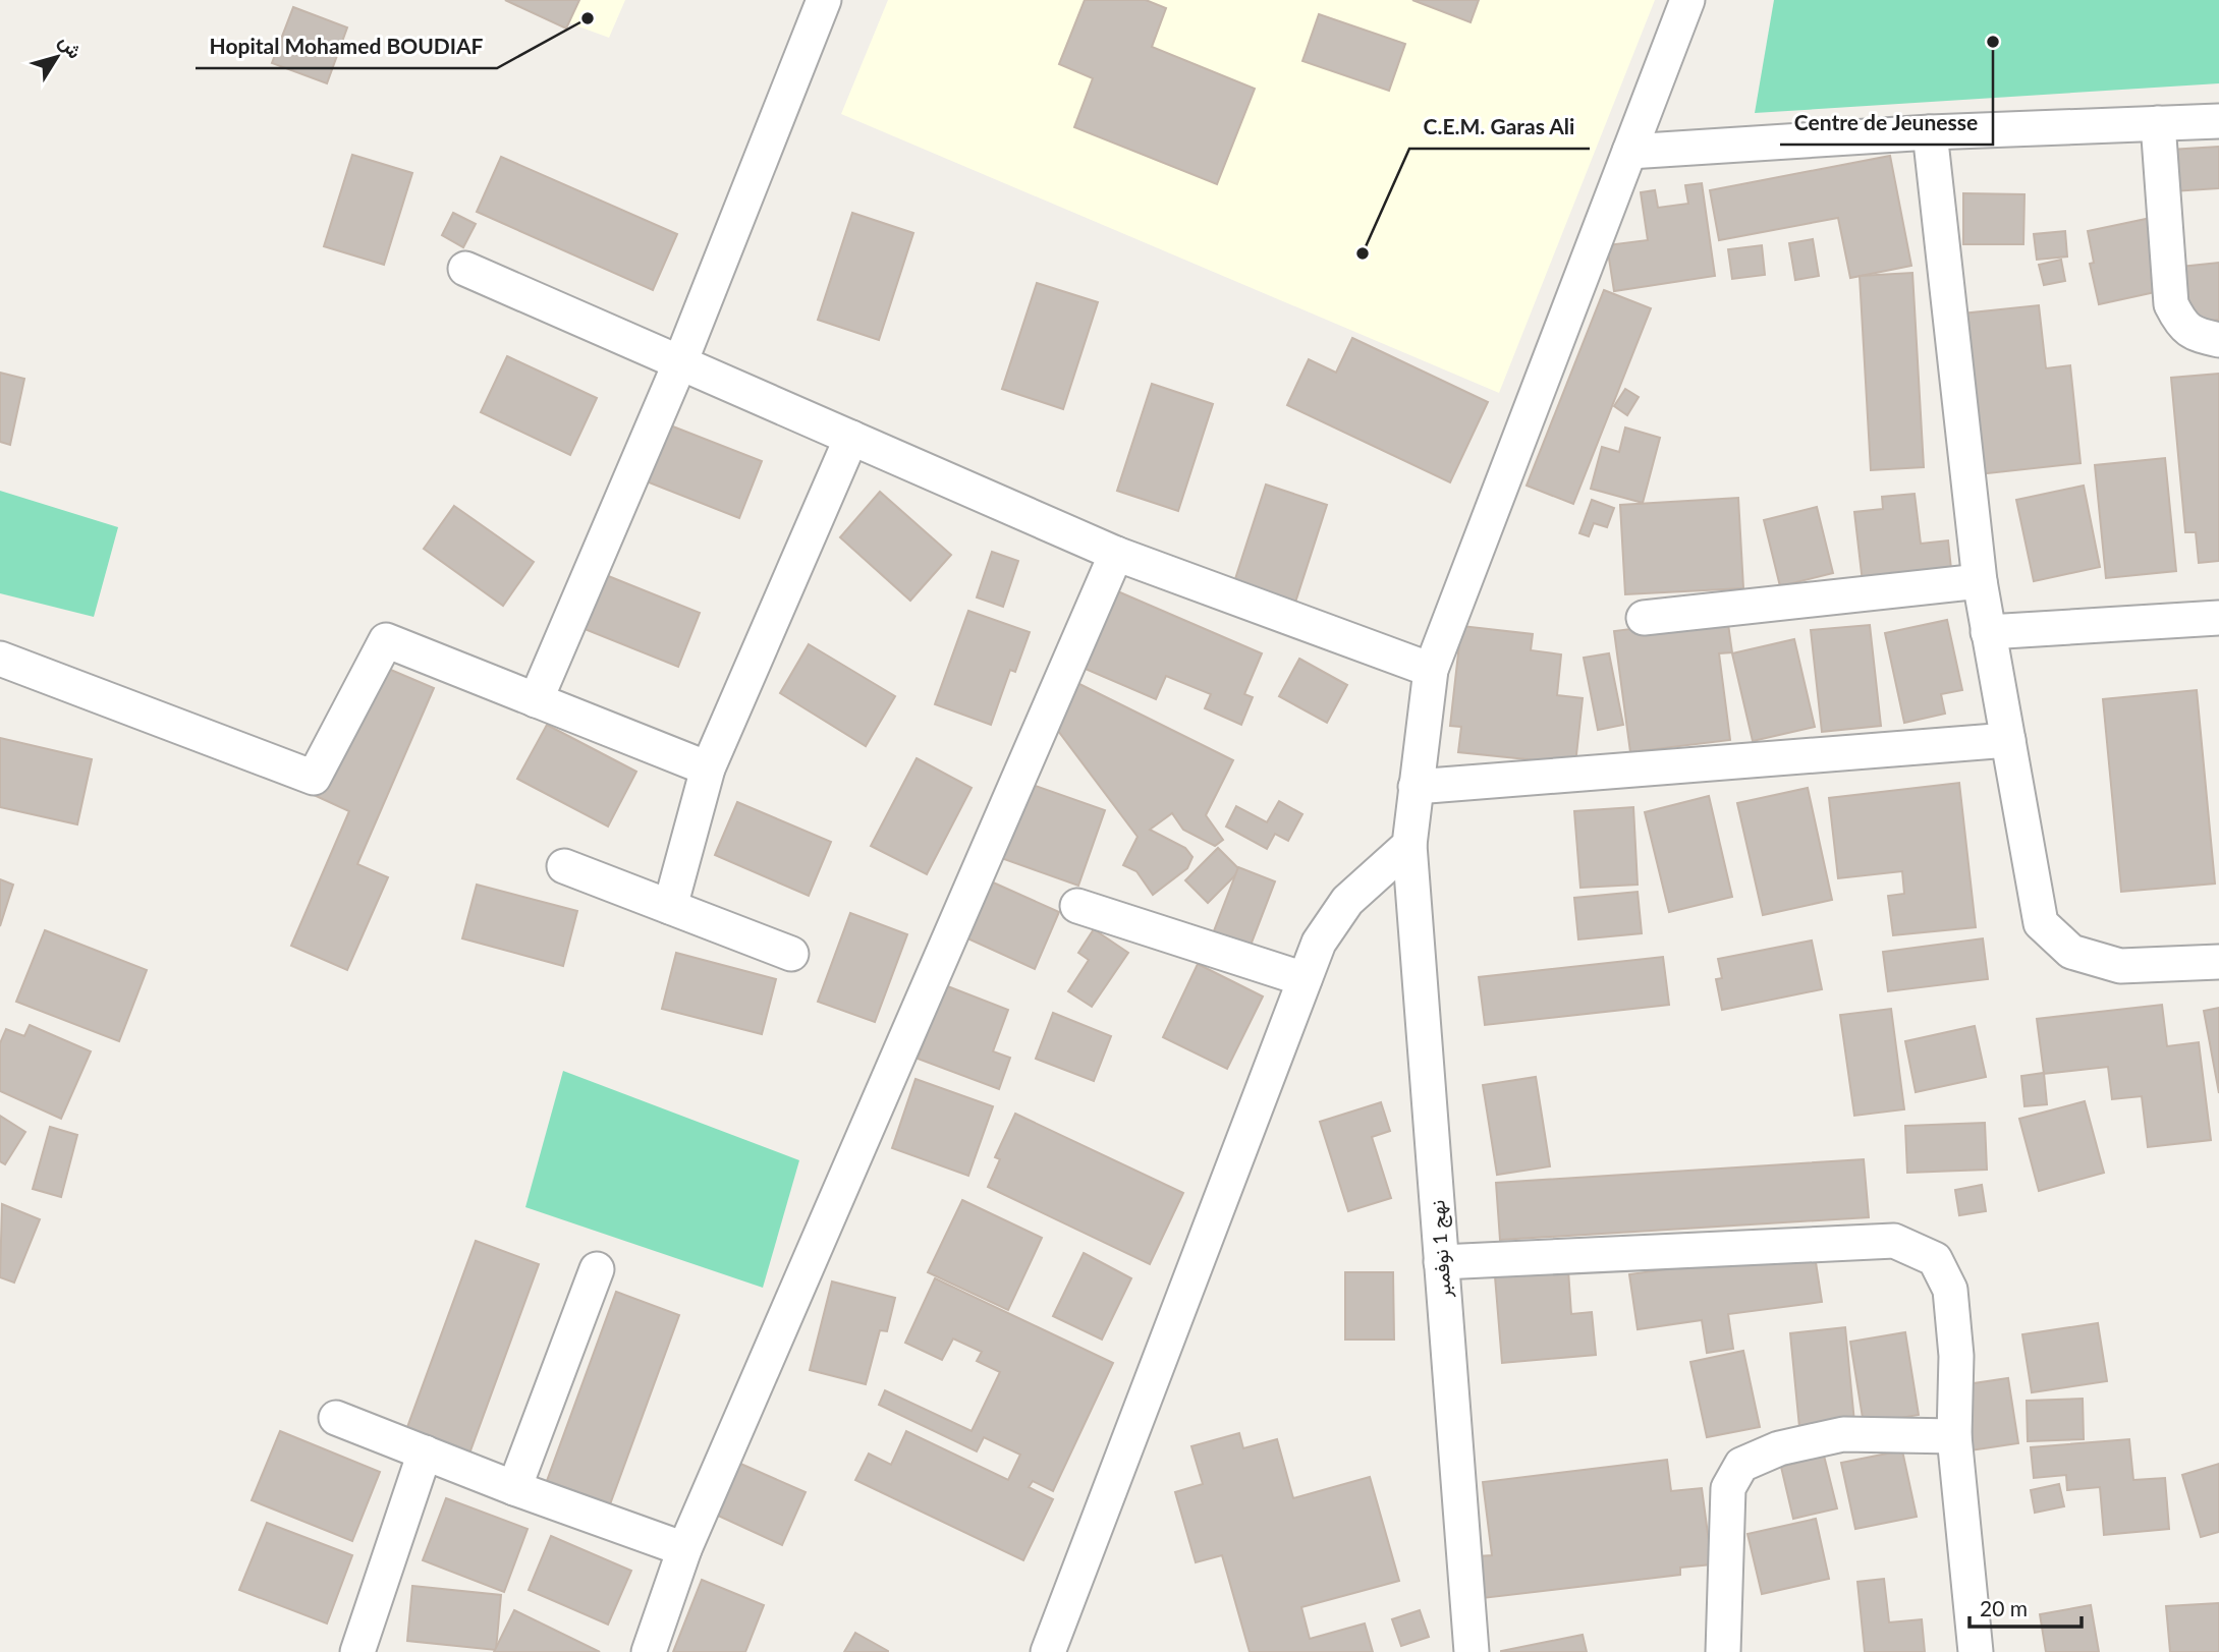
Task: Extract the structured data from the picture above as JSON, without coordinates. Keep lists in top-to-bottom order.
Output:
{
  "streets": {
    "street": ["نهج 1 نوفمبر"]
  },
  "places": ["Hopital Mohamed BOUDIAF", "Centre de Jeunesse", "C.E.M. Garas Ali"],
  "scale_bar": "20 m",
  "north": "top right"
}
